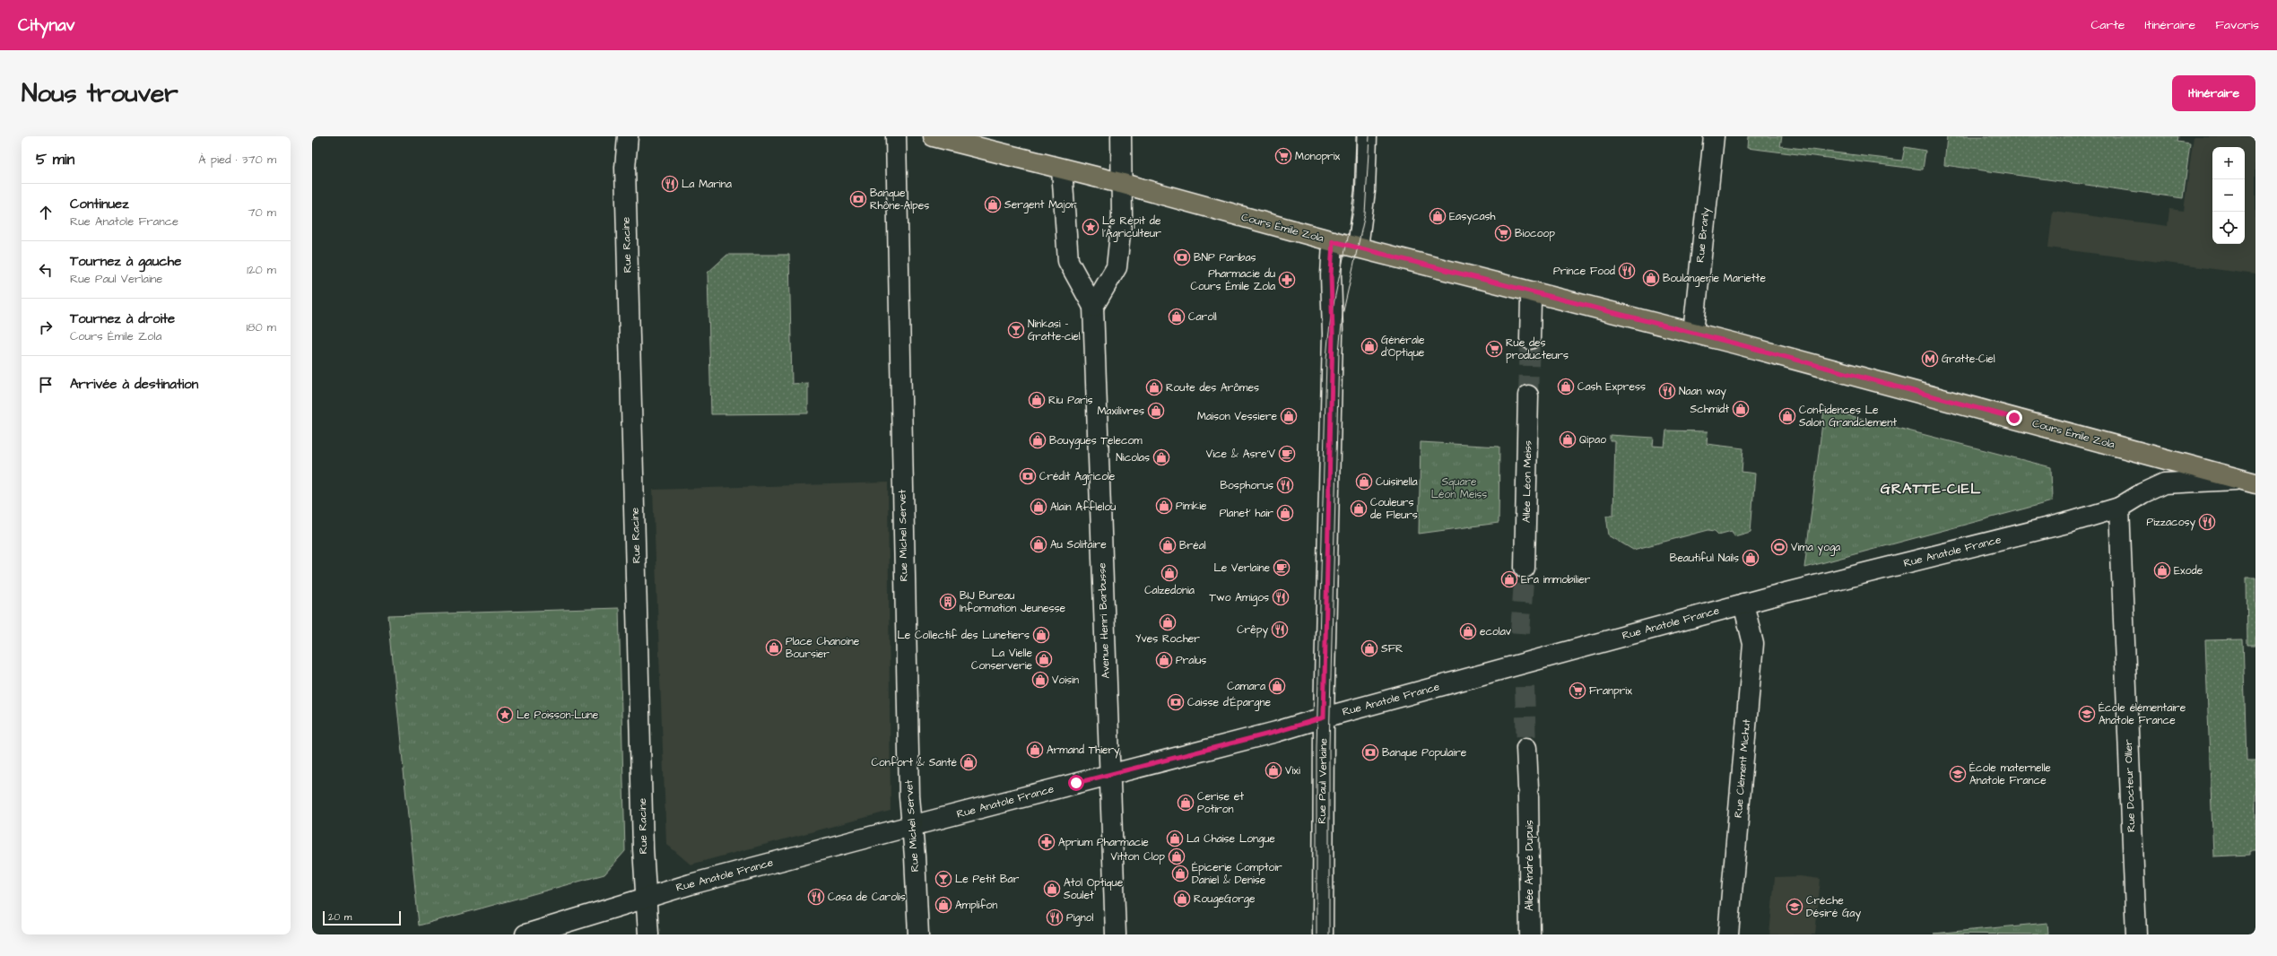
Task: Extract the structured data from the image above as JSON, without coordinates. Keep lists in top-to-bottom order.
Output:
{
  "streets": {
    "main road": ["Cours Émile Zola"],
    "street": [
      "Rue Branly",
      "Rue Racine",
      "Allée Léon Meiss",
      "Rue Michel Servet",
      "Rue Anatole France",
      "Avenue Henri Barbusse",
      "Rue Clément Michut",
      "Rue Paul Verlaine",
      "Rue Docteur Ollier",
      "Allée André Dupuis"
    ]
  },
  "crossings": [
    ["Cours Émile Zola", "Rue Branly"],
    ["Cours Émile Zola", "Rue Anatole France"],
    ["Cours Émile Zola", "Avenue Henri Barbusse"],
    ["Cours Émile Zola", "Rue Paul Verlaine"],
    ["Rue Racine", "Rue Anatole France"],
    ["Rue Michel Servet", "Rue Anatole France"],
    ["Rue Anatole France", "Avenue Henri Barbusse"],
    ["Rue Anatole France", "Rue Clément Michut"],
    ["Rue Anatole France", "Rue Paul Verlaine"],
    ["Rue Anatole France", "Rue Docteur Ollier"]
  ],
  "districts": ["GRATTE-CIEL"],
  "parks": ["Square Léon Meiss"],
  "places": {
    "supermarket": [
      "Monoprix",
      "Biocoop",
      "Rue des producteurs",
      "Franprix"
    ],
    "restaurant": [
      "La Marina",
      "Prince Food",
      "Naan way",
      "Bosphorus",
      "Pizzacosy",
      "Two Amigos",
      "Crêpy",
      "Casa de Carolis",
      "Pignol"
    ],
    "bank": [
      "Banque Rhône-Alpes",
      "BNP Paribas",
      "Crédit Agricole",
      "Caisse d'Épargne",
      "Banque Populaire"
    ],
    "shop": [
      "Sergent Major",
      "Easycash",
      "Boulangerie Mariette",
      "Caroll",
      "Générale d'Optique",
      "Cash Express",
      "Route des Arômes",
      "Riu Paris",
      "Schmidt",
      "Maxilivres",
      "Maison Vessiere",
      "Confidences Le Salon Grandclement",
      "Qipao",
      "Bouygues Telecom",
      "Nicolas",
      "Cuisinella",
      "Pimkie",
      "Alain Afflelou",
      "Couleurs de Fleurs",
      "Planet' hair",
      "Au Solitaire",
      "Bréal",
      "Beautiful Nails",
      "Exode",
      "Calzedonia",
      "Era immobilier",
      "Yves Rocher",
      "ecolav",
      "Le Collectif des Lunetiers",
      "Place Chanoine Boursier",
      "SFR",
      "La Vielle Conserverie",
      "Pralus",
      "Voisin",
      "Camara",
      "Armand Thiery",
      "Confort & Santé",
      "Vixi",
      "Cerise et Potiron",
      "La Chaise Longue",
      "Vitton Clop",
      "Épicerie Comptoir Daniel & Denise",
      "Atol Optique Soulet",
      "RougeGorge",
      "Amplifon"
    ],
    "place": ["Le Répit de l'Agriculteur", "Le Poisson-Lune"],
    "pharmacy": ["Pharmacie du Cours Émile Zola", "Aprium Pharmacie"],
    "bar": ["Ninkasi - Gratte-ciel", "Le Petit Bar"],
    "metro station": ["Gratte-Ciel"],
    "cafe": ["Vice & Asre'V", "Le Verlaine"],
    "sports": ["Vima yoga"],
    "building": ["BIJ Bureau Information Jeunesse"],
    "school or university": ["École élémentaire Anatole France", "École maternelle Anatole France", "Crèche Désiré Gay"]
  },
  "scale_bar": "20 m",
  "page": {
    "header": "Citynav",
    "nav": ["Carte", "Itinéraire", "Favoris"],
    "buttons": "Itinéraire",
    "title": "Nous trouver",
    "heading": ["5 min", "À pied · 370 m"],
    "map_buttons": ["+", "−"],
    "list": [
      ["Continuez", "Rue Anatole France", "70 m"],
      ["Tournez à gauche", "Rue Paul Verlaine", "120 m"],
      ["Tournez à droite", "Cours Émile Zola", "180 m"],
      "Arrivée à destination"
    ],
    "scale": "20 m"
  }
}
